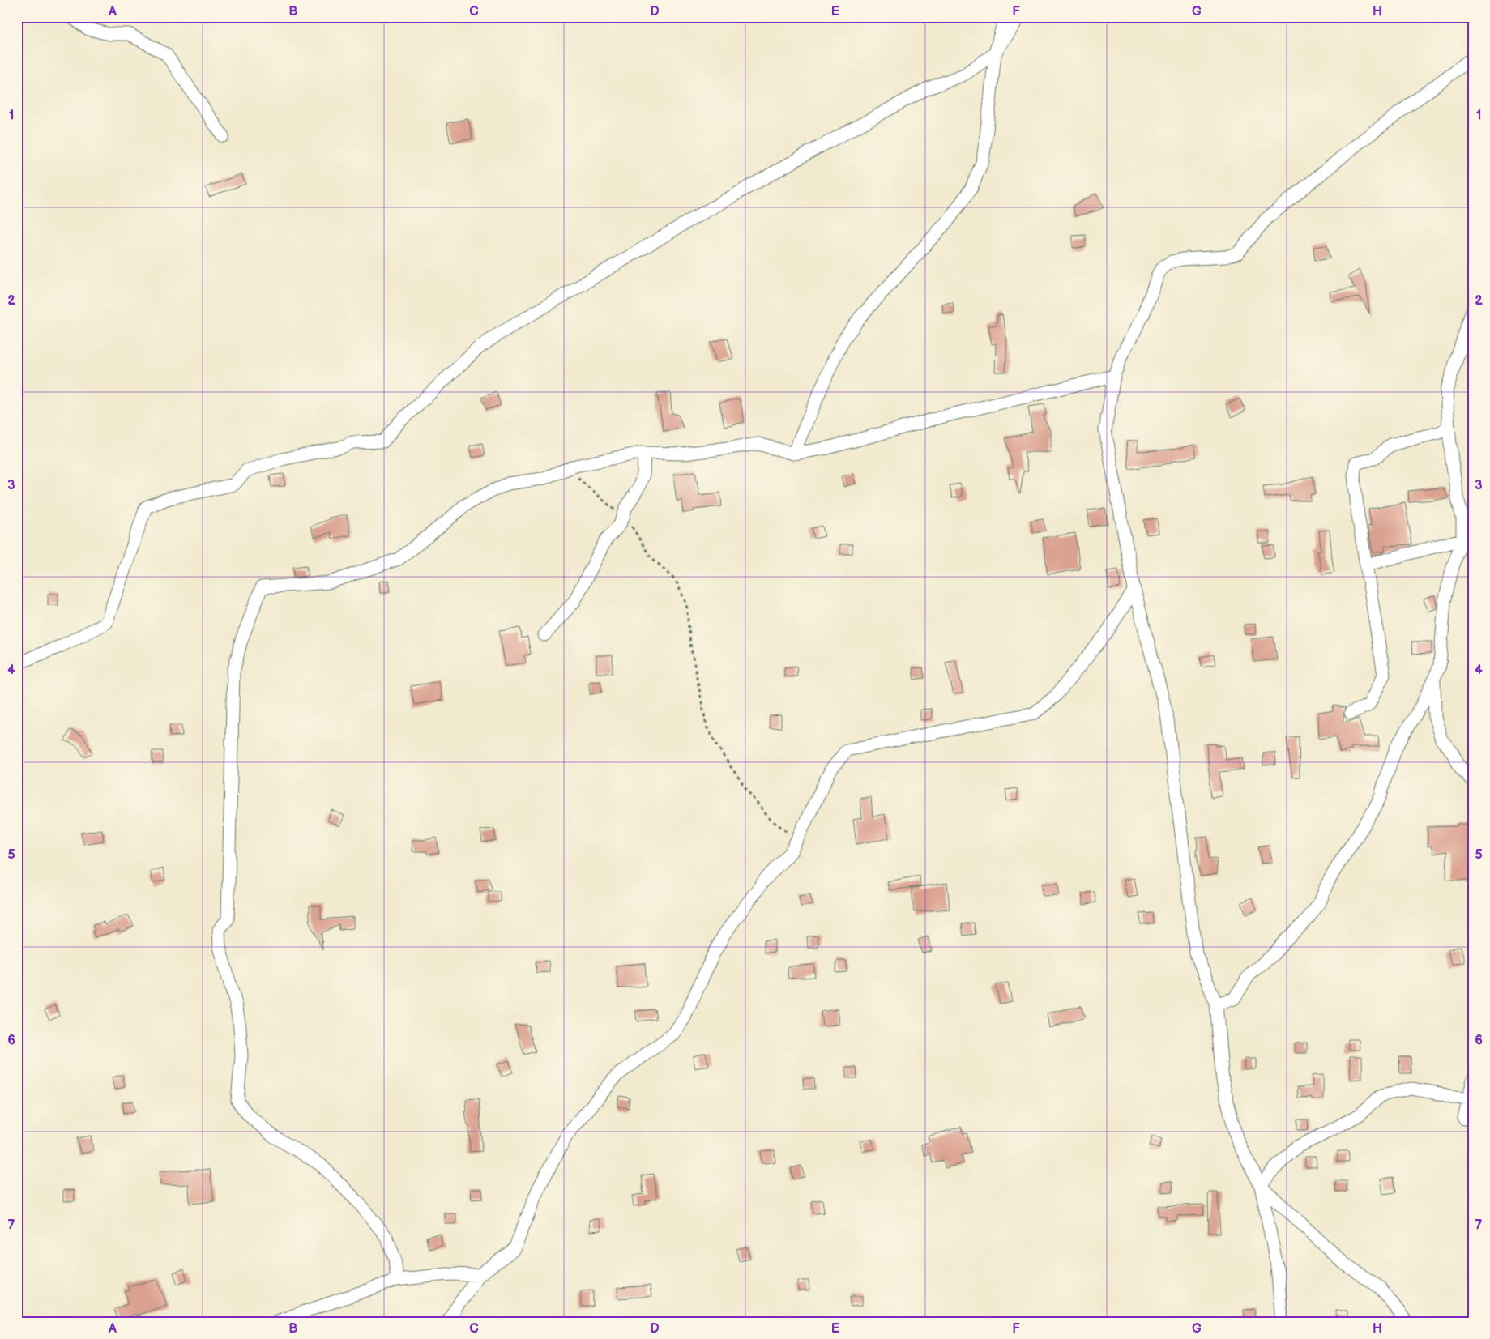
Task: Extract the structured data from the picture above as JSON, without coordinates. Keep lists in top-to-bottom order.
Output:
{
  "grid": {
    "columns": [
      "A",
      "B",
      "C",
      "D",
      "E",
      "F",
      "G",
      "H"
    ],
    "rows": [
      "1",
      "2",
      "3",
      "4",
      "5",
      "6",
      "7"
    ]
  }
}
